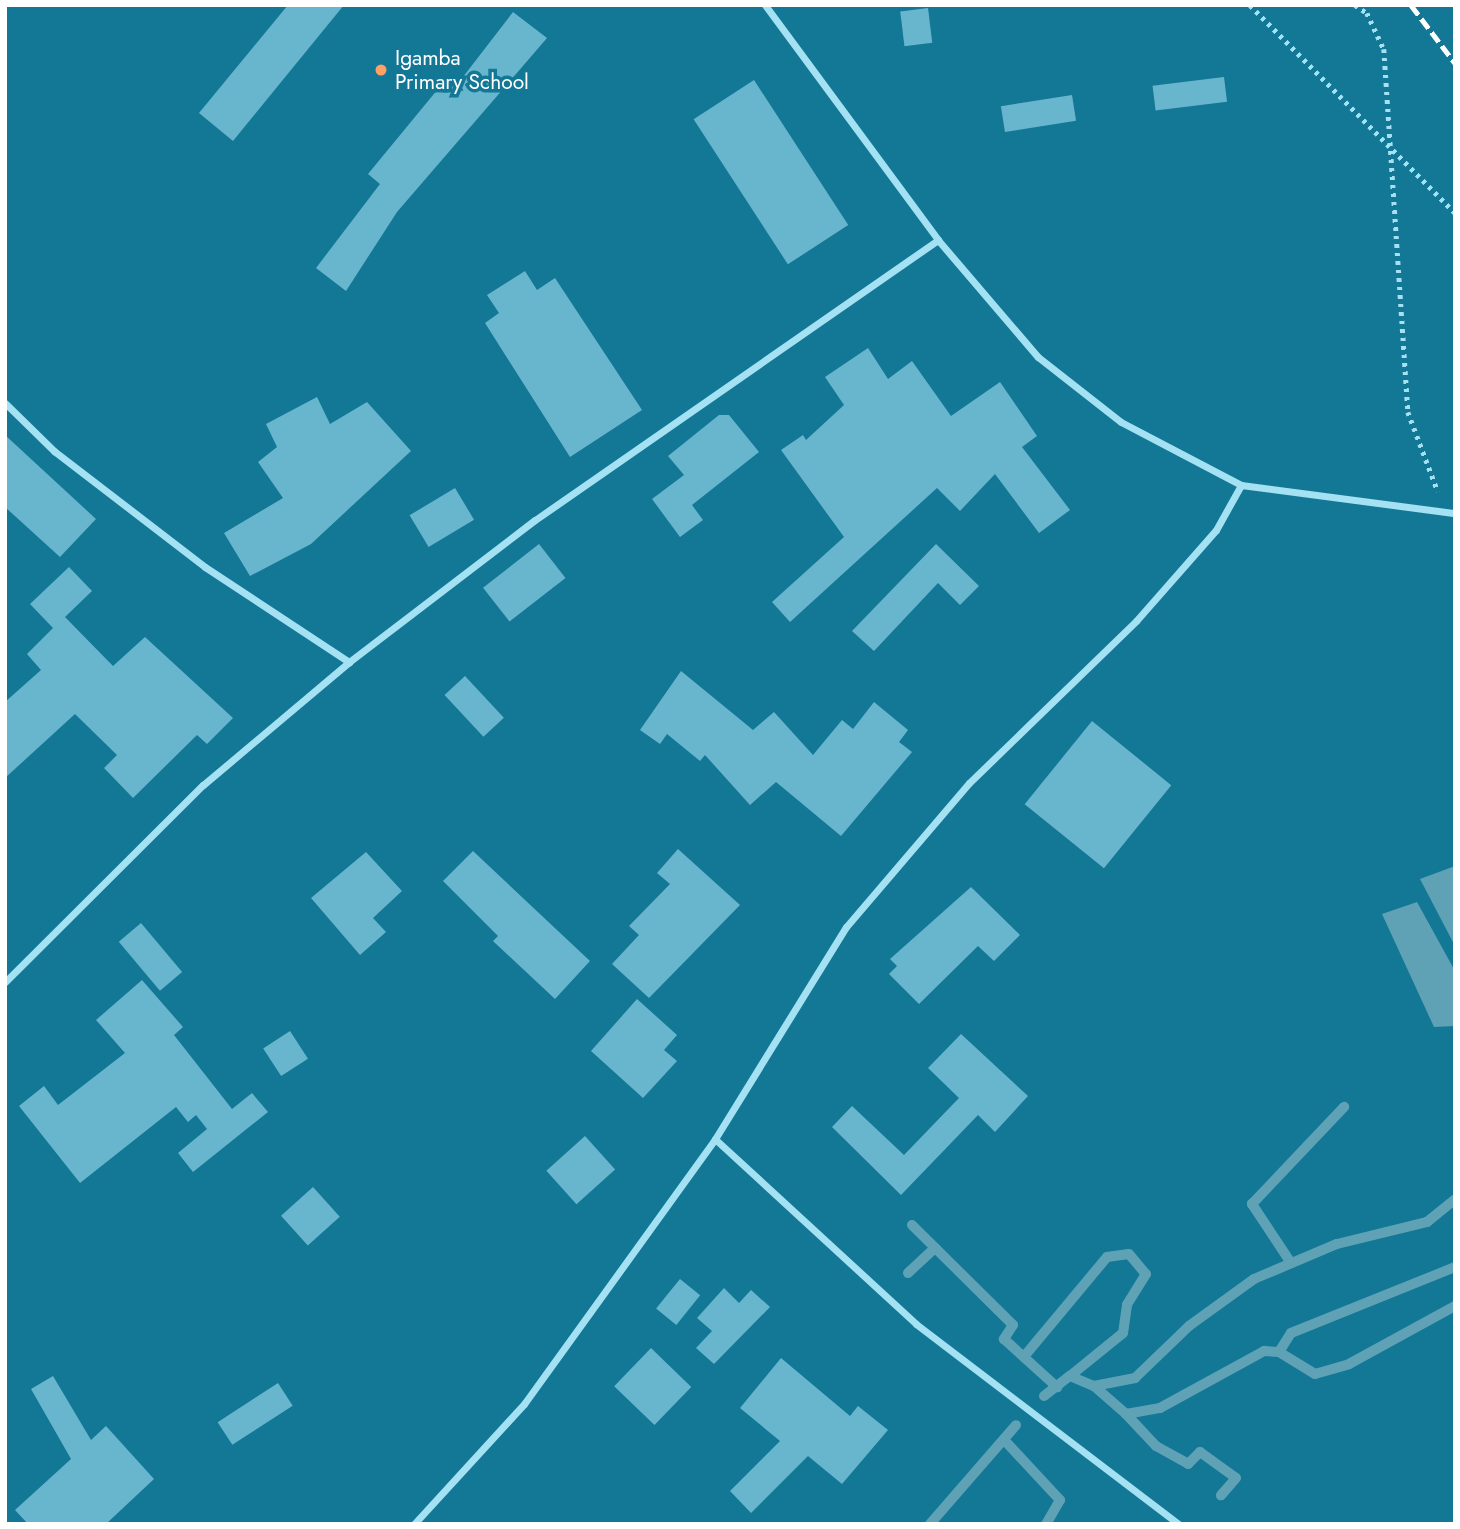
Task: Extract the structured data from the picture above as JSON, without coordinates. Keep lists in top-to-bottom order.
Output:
{
  "places": ["Igamba Primary School"]
}
